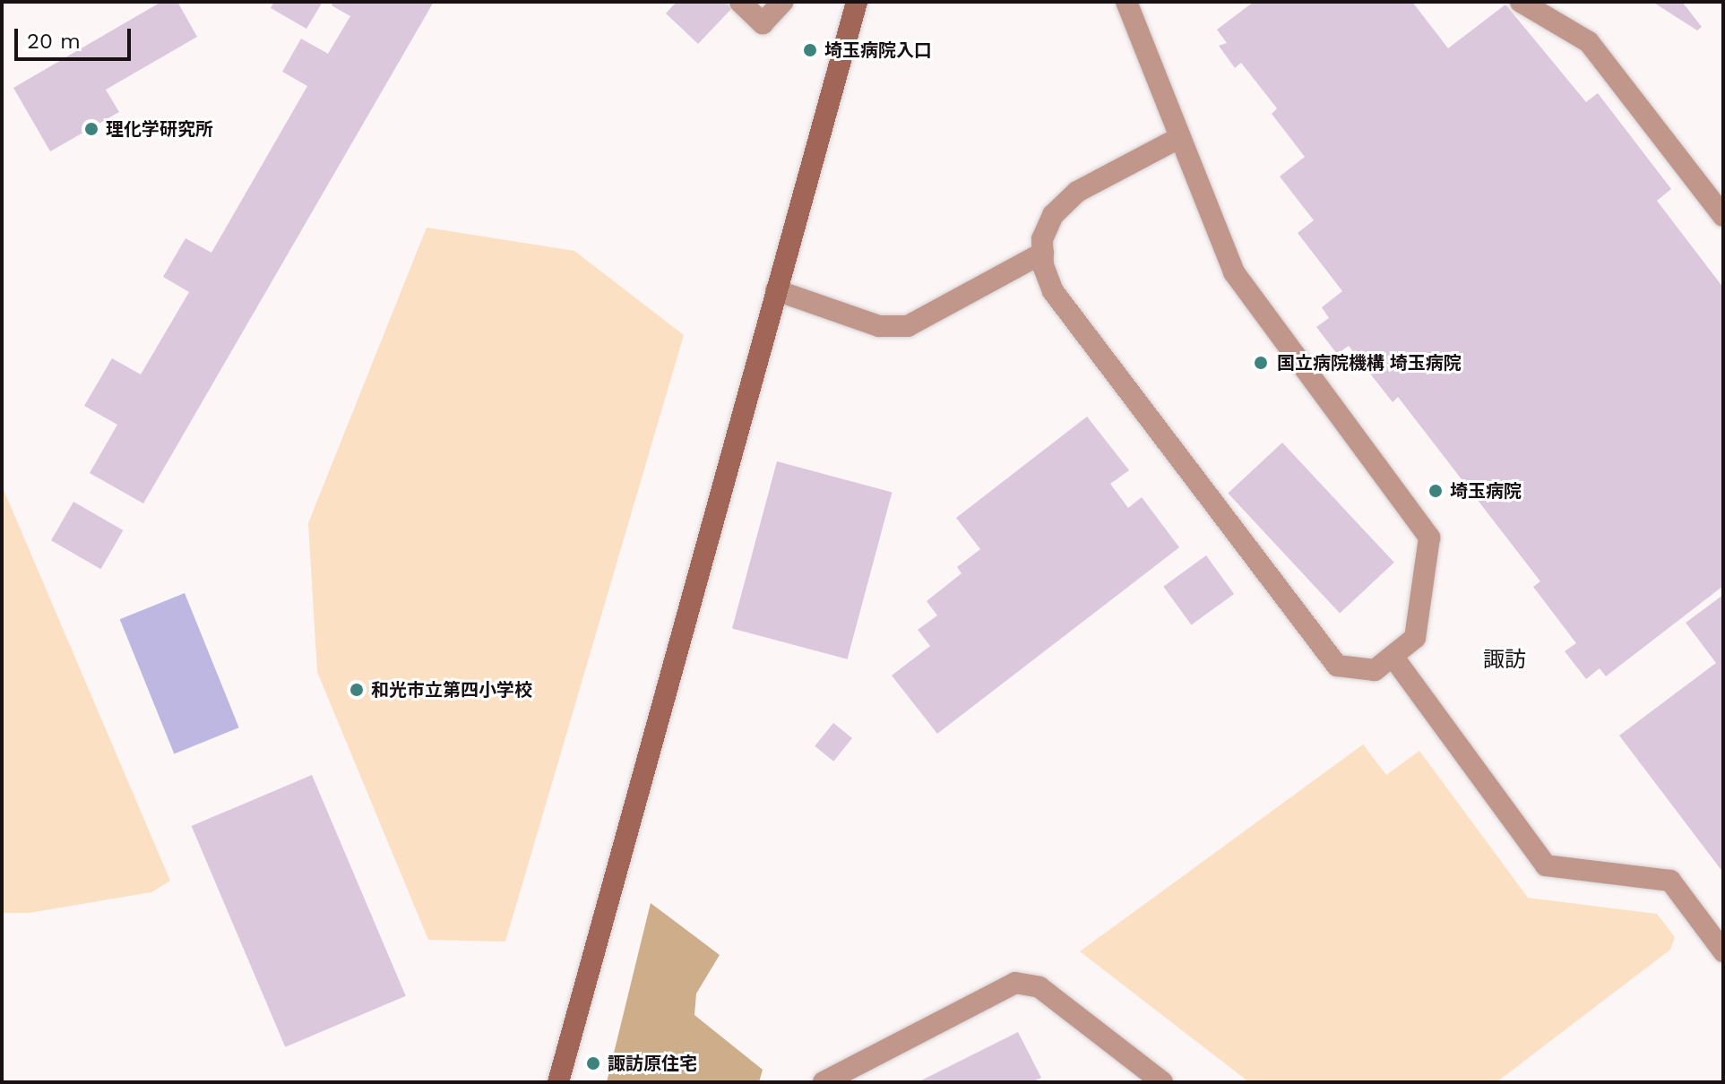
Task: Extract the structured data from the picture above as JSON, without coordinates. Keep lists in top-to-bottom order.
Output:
{
  "districts": ["諏訪"],
  "places": [
    "埼玉病院入口",
    "理化学研究所",
    "国立病院機構 埼玉病院",
    "埼玉病院",
    "和光市立第四小学校",
    "諏訪原住宅"
  ],
  "scale_bar": "20 m"
}
